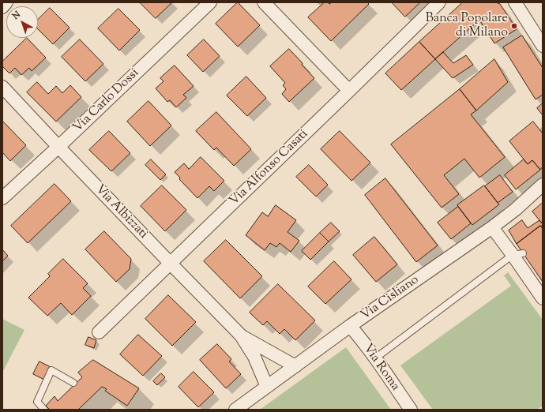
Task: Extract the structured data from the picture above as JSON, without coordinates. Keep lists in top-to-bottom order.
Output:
{
  "streets": {
    "street": [
      "Via Carlo Dossi",
      "Via Alfonso Casati",
      "Via Albizzati",
      "Via Cisliano",
      "Via Roma"
    ]
  },
  "crossings": [
    ["Via Carlo Dossi", "Via Albizzati"],
    ["Via Alfonso Casati", "Via Albizzati"],
    ["Via Albizzati", "Via Cisliano"],
    ["Via Cisliano", "Via Roma"]
  ],
  "places": ["Banca Popolare di Milano"],
  "north": "top left"
}
